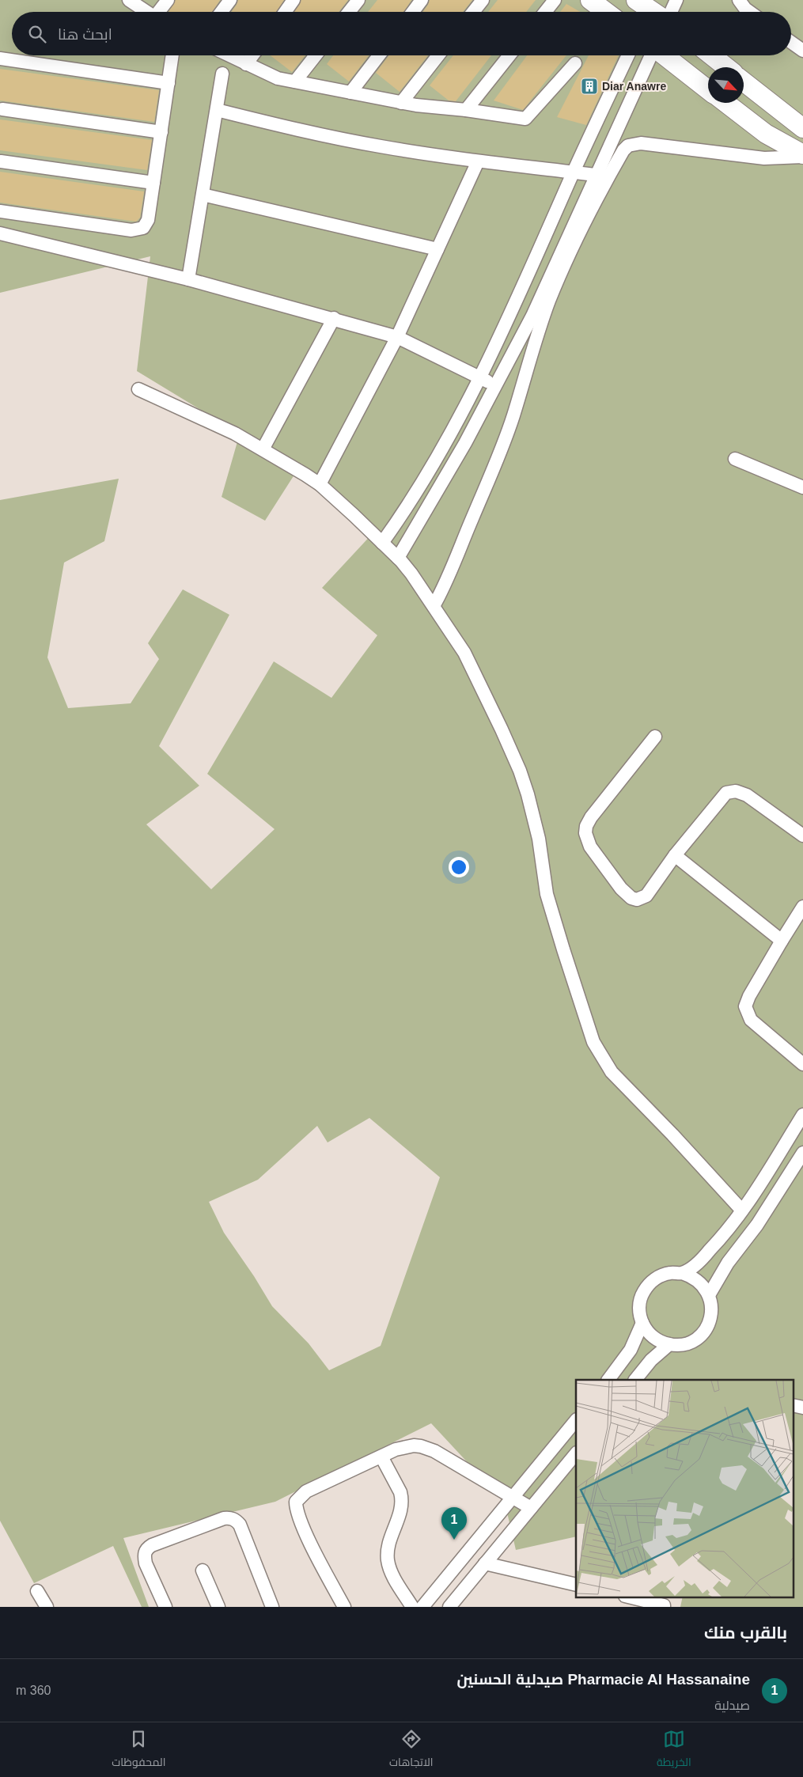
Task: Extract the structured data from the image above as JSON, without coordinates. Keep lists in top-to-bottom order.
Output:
{
  "places": {
    "building": ["Diar Anawre"]
  },
  "north": "bottom right",
  "page": {
    "search": "ابحث هنا",
    "pins": "1",
    "heading": "بالقرب منك",
    "list": [
      {
        "mark": "1",
        "name": "Pharmacie Al Hassanaine صيدلية الحسنين",
        "note": "صيدلية",
        "value": "360 m"
      }
    ],
    "nav": ["الخريطة", "الاتجاهات", "المحفوظات"]
  }
}
